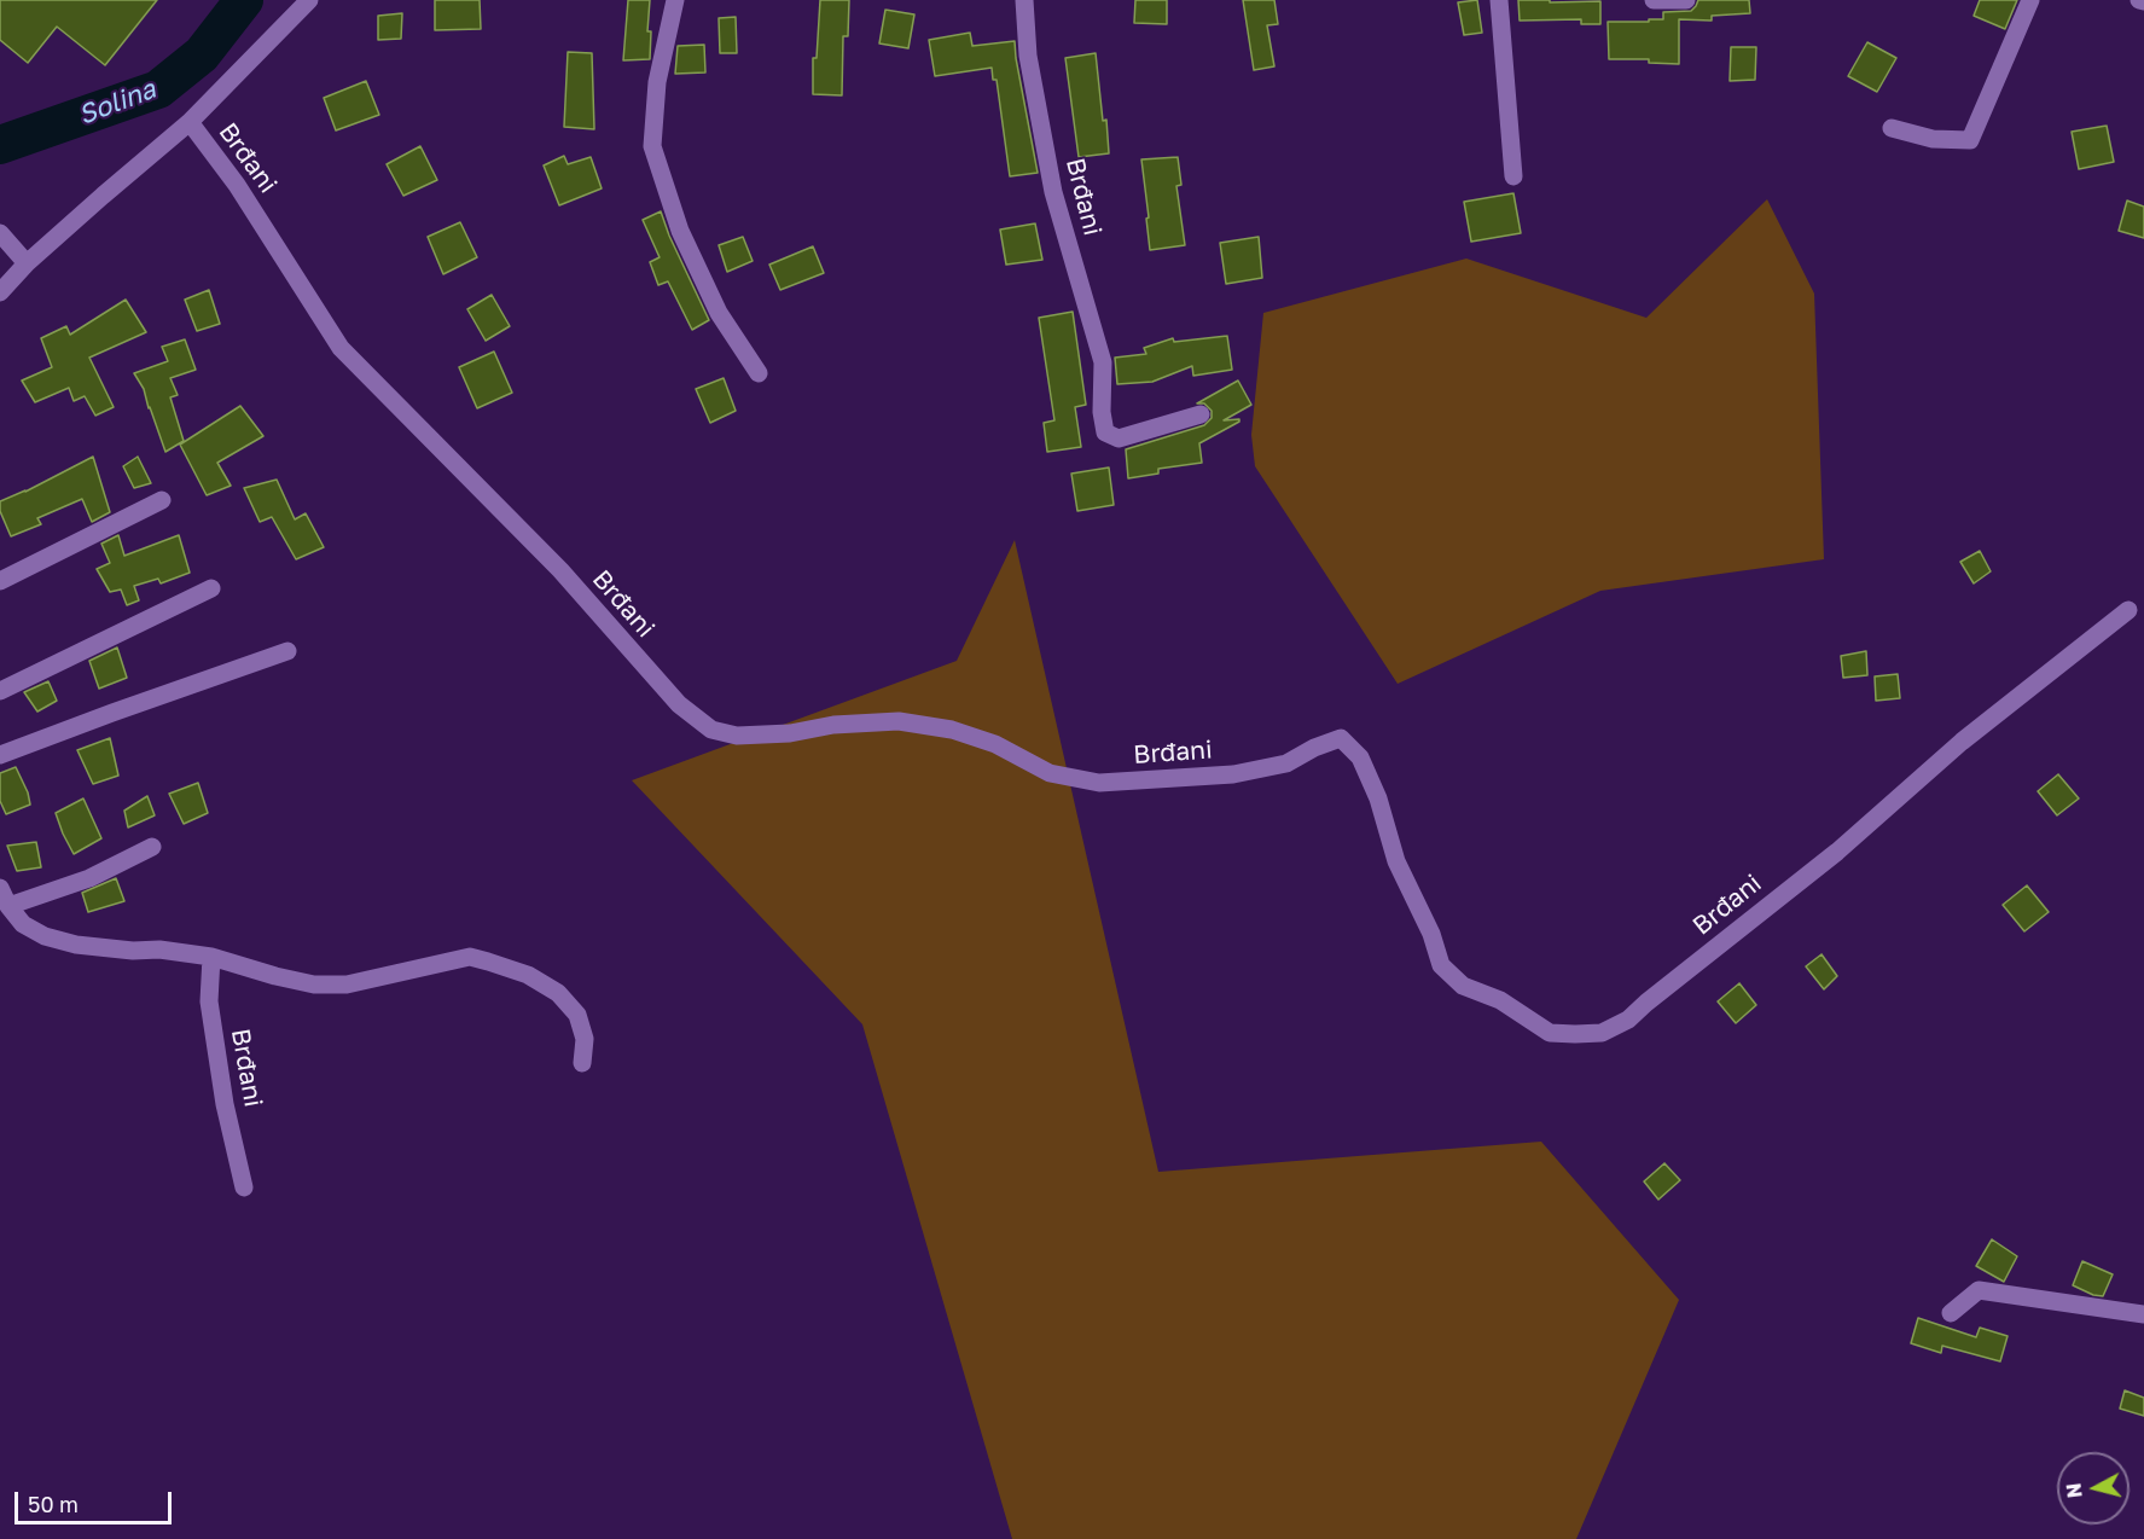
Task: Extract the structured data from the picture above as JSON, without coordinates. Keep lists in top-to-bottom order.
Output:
{
  "streets": {
    "street": ["Brđani"]
  },
  "water": ["Solina"],
  "scale_bar": "50 m",
  "north": "left"
}
